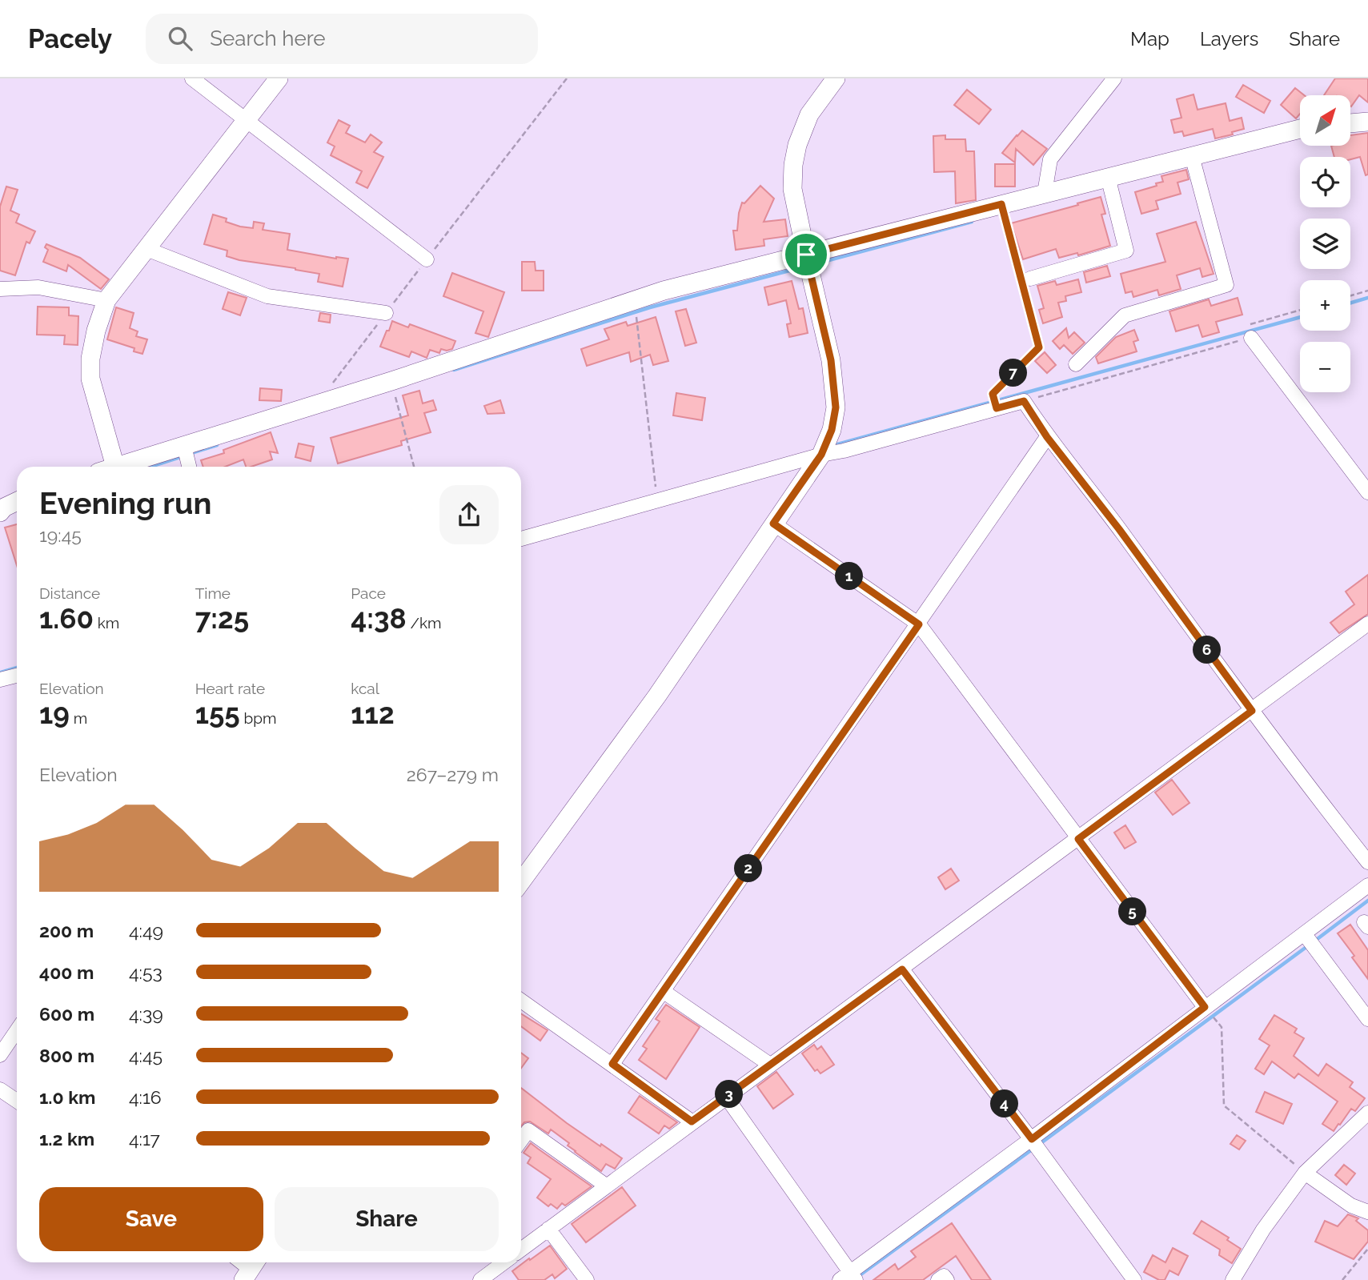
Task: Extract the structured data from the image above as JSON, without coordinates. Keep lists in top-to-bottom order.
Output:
{
  "north": "top right",
  "page": {
    "header": "Pacely",
    "search": "Search here",
    "nav": ["Map", "Layers", "Share"],
    "map_buttons": ["+", "−"],
    "pins": [
      "7",
      "1",
      "6",
      "2",
      "5",
      "3",
      "4"
    ],
    "heading": ["Evening run", "19:45"],
    "stats": [
      ["Distance", "1.60 km"],
      ["Time", "7:25"],
      ["Pace", "4:38 /km"],
      ["Elevation", "19 m"],
      ["Heart rate", "155 bpm"],
      ["kcal", "112"]
    ],
    "chart": ["Elevation", "267–279 m"],
    "list": [
      {
        "name": "200 m",
        "note": "4:49"
      },
      {
        "name": "400 m",
        "note": "4:53"
      },
      {
        "name": "600 m",
        "note": "4:39"
      },
      {
        "name": "800 m",
        "note": "4:45"
      },
      {
        "name": "1.0 km",
        "note": "4:16"
      },
      {
        "name": "1.2 km",
        "note": "4:17"
      }
    ],
    "buttons": ["Save", "Share"]
  }
}
